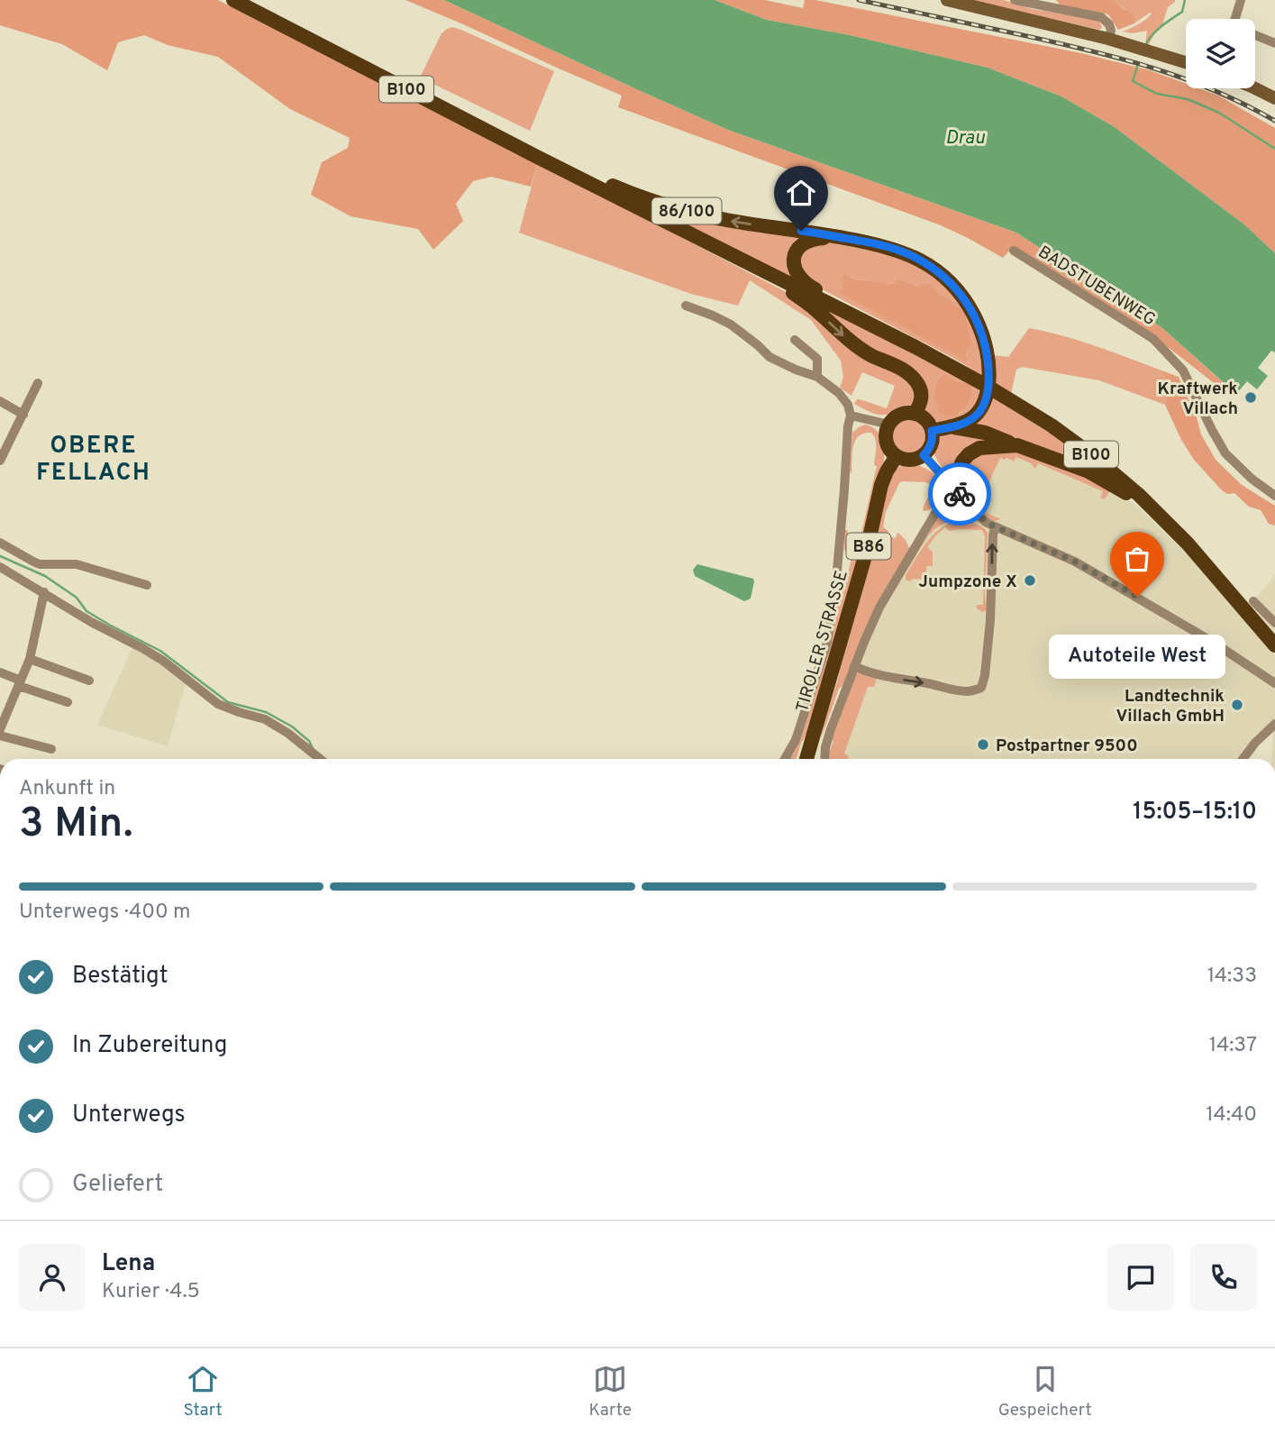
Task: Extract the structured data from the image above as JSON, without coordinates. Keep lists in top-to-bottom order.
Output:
{
  "streets": {
    "main road": [
      "B100",
      "86/100",
      "B86",
      "TIROLER STRASSE"
    ],
    "street": ["BADSTUBENWEG"]
  },
  "crossings": [
    ["B100", "86/100"],
    ["86/100", "TIROLER STRASSE"]
  ],
  "districts": ["OBERE FELLACH"],
  "water": ["Drau"],
  "places": [
    "Kraftwerk Villach",
    "Jumpzone X",
    "Autoteile West",
    "Landtechnik Villach GmbH",
    "Postpartner 9500"
  ],
  "page": {
    "bubble": "Autoteile West",
    "heading": ["3 Min.", "Ankunft in", "15:05–15:10"],
    "panel": ["Lena", "Kurier · 4.5"],
    "bar": "Unterwegs · 400 m",
    "list": [
      ["Bestätigt", "14:33"],
      ["In Zubereitung", "14:37"],
      ["Unterwegs", "14:40"],
      "Geliefert"
    ],
    "tabs": ["Start", "Karte", "Gespeichert"]
  }
}
